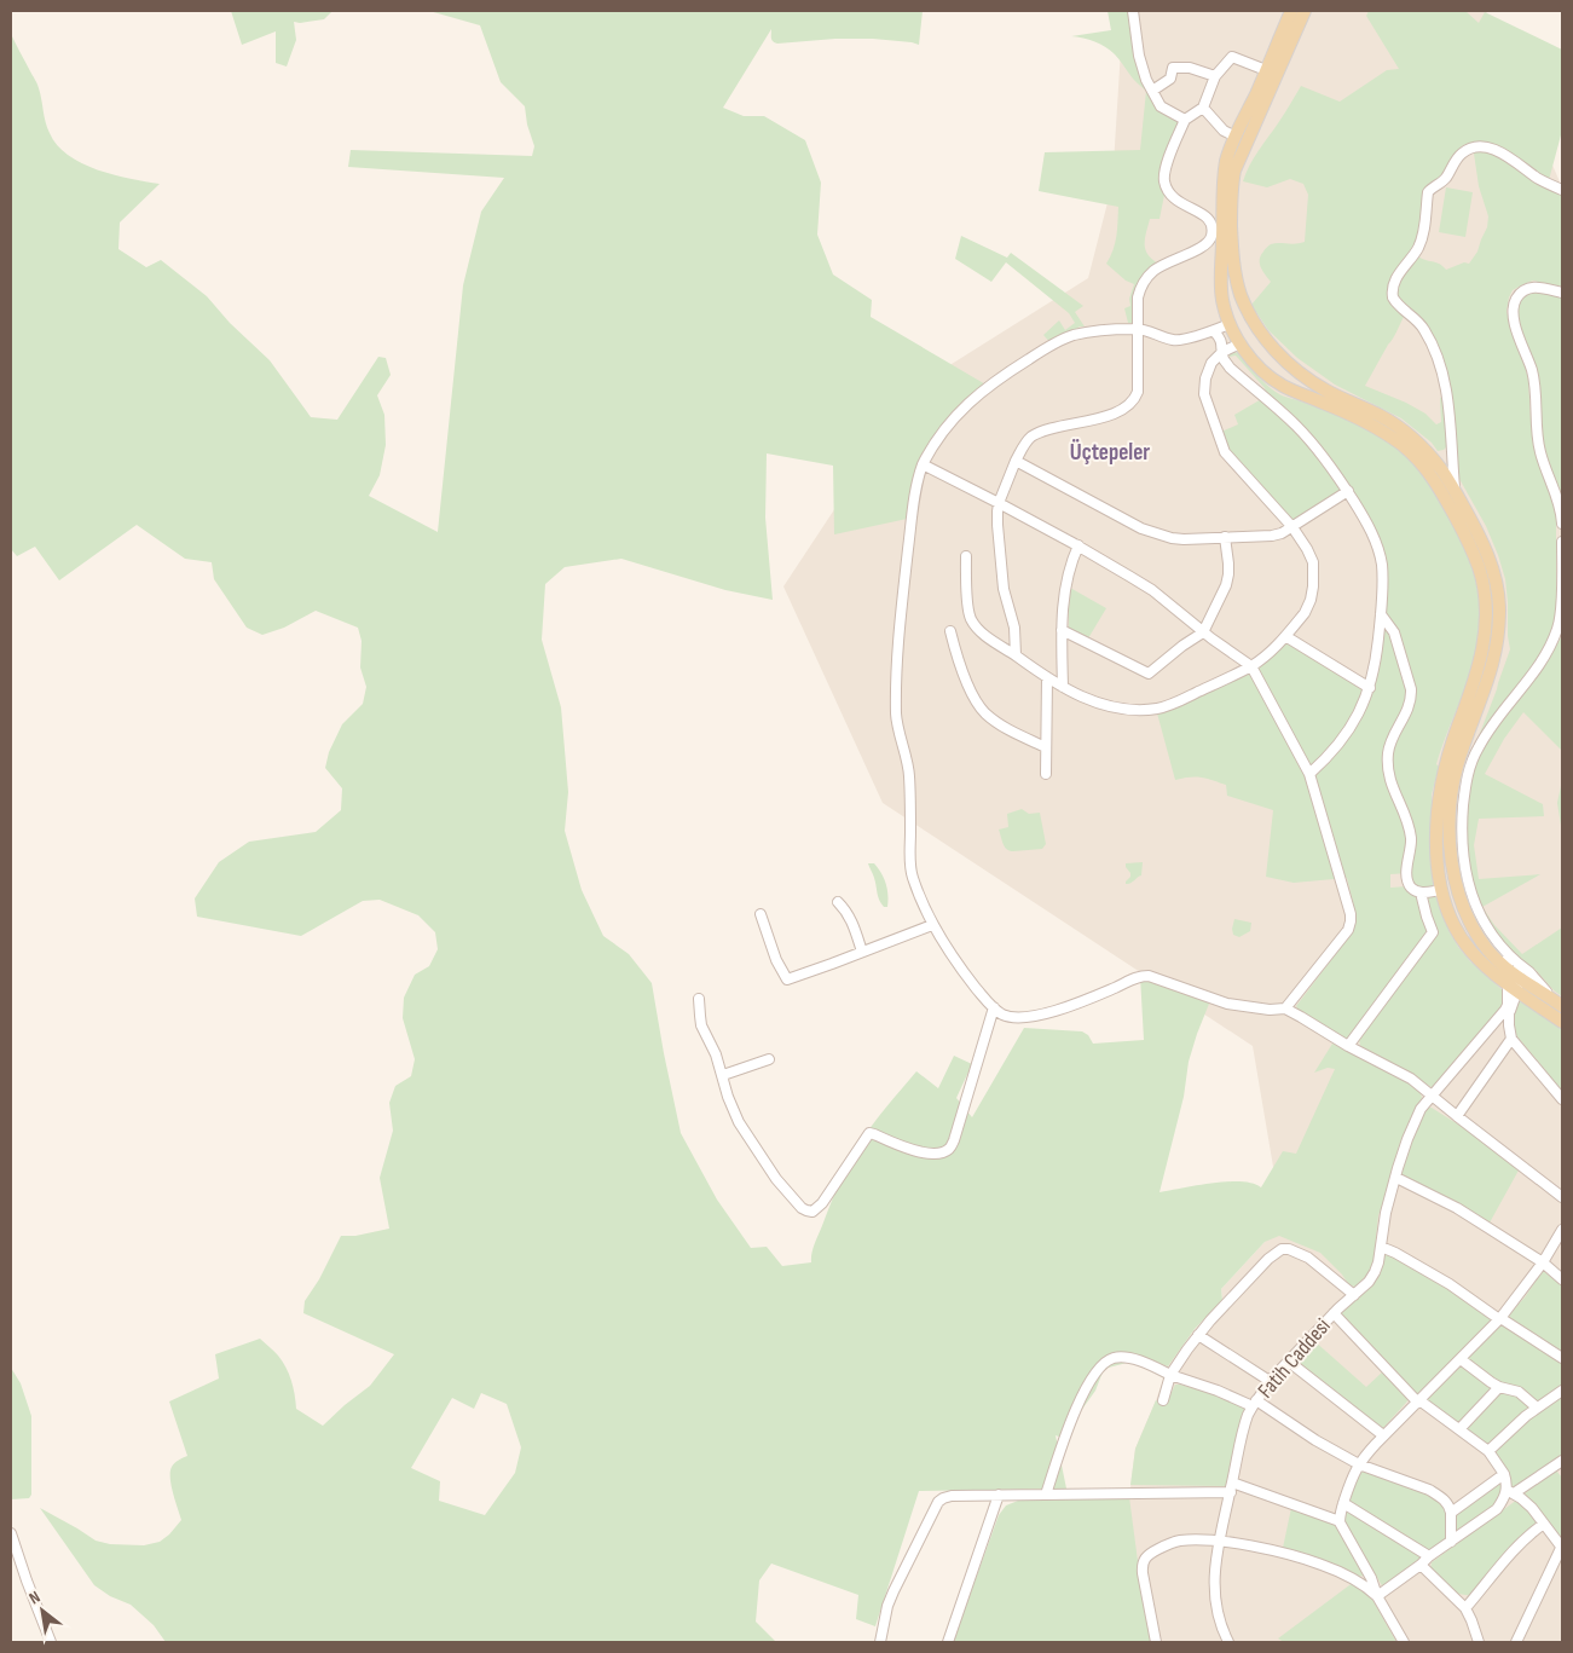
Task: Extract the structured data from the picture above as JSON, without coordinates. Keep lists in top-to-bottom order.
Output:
{
  "streets": {
    "street": ["Fatih Caddesi"]
  },
  "districts": ["Üçtepeler"],
  "north": "top left"
}
